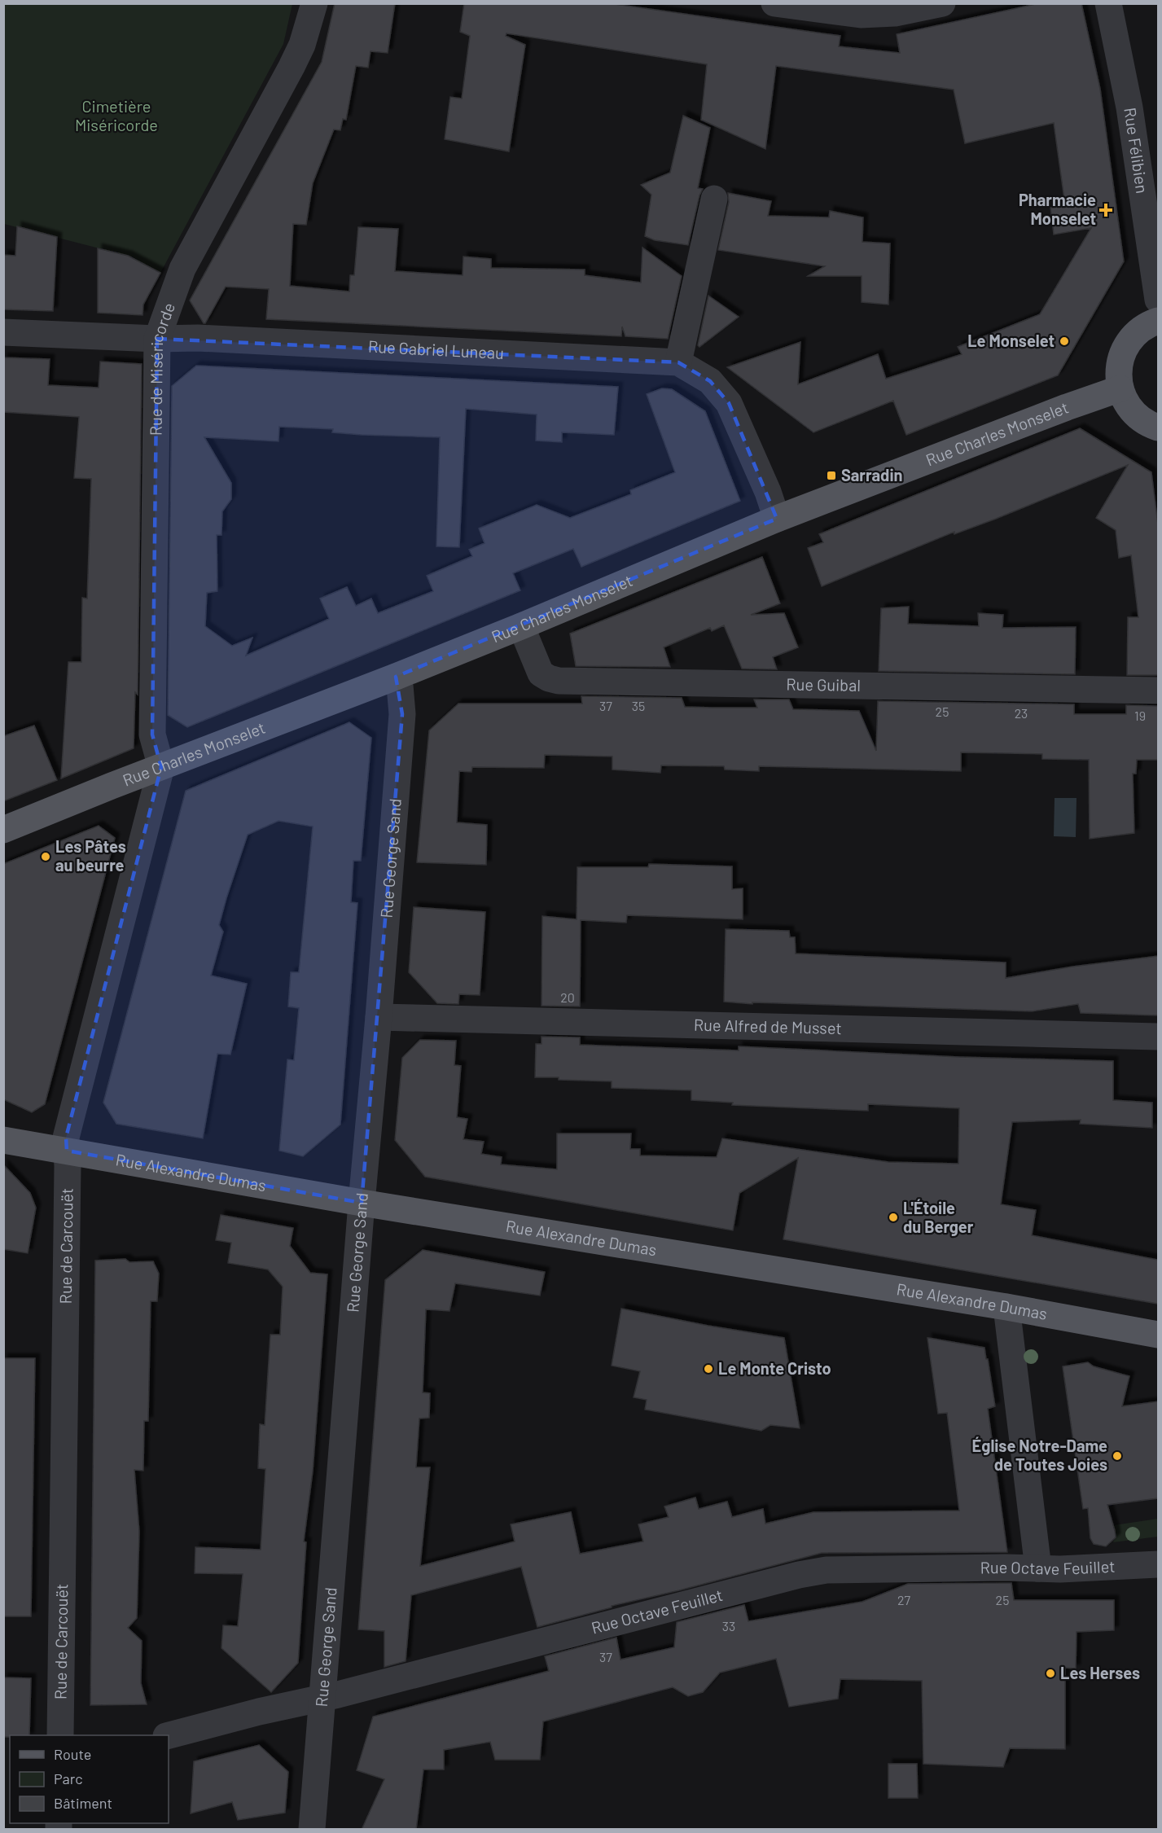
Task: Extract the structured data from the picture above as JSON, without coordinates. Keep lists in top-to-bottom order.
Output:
{
  "streets": {
    "main road": ["Rue Charles Monselet", "Rue Alexandre Dumas"],
    "street": [
      "Rue Félibien",
      "Rue Gabriel Luneau",
      "Rue de Miséricorde",
      "Rue Guibal",
      "Rue George Sand",
      "Rue Alfred de Musset",
      "Rue de Carcouët",
      "Rue Octave Feuillet"
    ]
  },
  "crossings": [
    ["Rue Gabriel Luneau", "Rue de Miséricorde"],
    ["Rue Gabriel Luneau", "Rue Charles Monselet"],
    ["Rue de Miséricorde", "Rue Charles Monselet"],
    ["Rue de Miséricorde", "Rue de Carcouët"],
    ["Rue Charles Monselet", "Rue Guibal"],
    ["Rue Charles Monselet", "Rue George Sand"],
    ["Rue Charles Monselet", "Rue de Carcouët"],
    ["Rue George Sand", "Rue Alfred de Musset"],
    ["Rue George Sand", "Rue Alexandre Dumas"],
    ["Rue George Sand", "Rue Octave Feuillet"],
    ["Rue Alexandre Dumas", "Rue de Carcouët"]
  ],
  "parks": ["Cimetière Miséricorde"],
  "places": {
    "health": ["Pharmacie Monselet"],
    "other": [
      "Le Monselet",
      "Les Pâtes au beurre",
      "L'Étoile du Berger",
      "Le Monte Cristo",
      "Église Notre-Dame de Toutes Joies",
      "Les Herses"
    ],
    "transit": ["Sarradin"]
  },
  "house_numbers": [
    "37",
    "35",
    "25",
    "23",
    "19",
    "20",
    "27",
    "25",
    "33",
    "37"
  ],
  "legend": ["Route", "Parc", "Bâtiment"]
}
